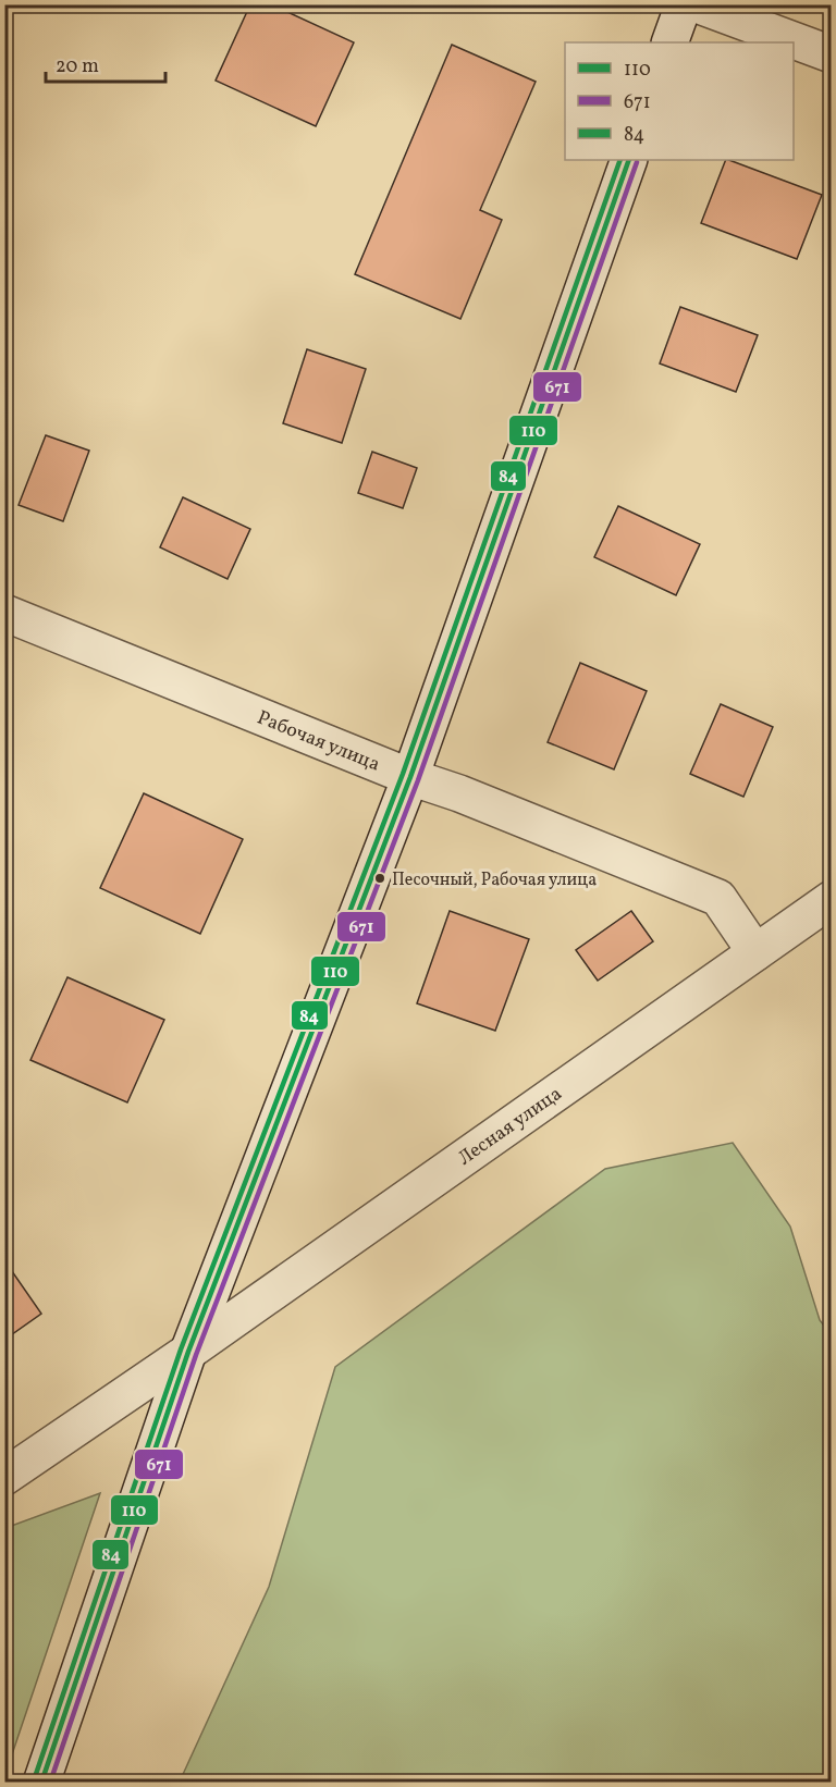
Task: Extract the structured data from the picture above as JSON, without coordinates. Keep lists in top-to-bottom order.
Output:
{
  "streets": {
    "street": ["Рабочая улица", "Лесная улица"]
  },
  "crossings": [
    ["Рабочая улица", "Лесная улица"]
  ],
  "places": ["Песочный, Рабочая улица"],
  "lines": ["transit line 110", "transit line 84", "transit line 671"],
  "legend": ["110", "671", "84"],
  "scale_bar": "20 m"
}
